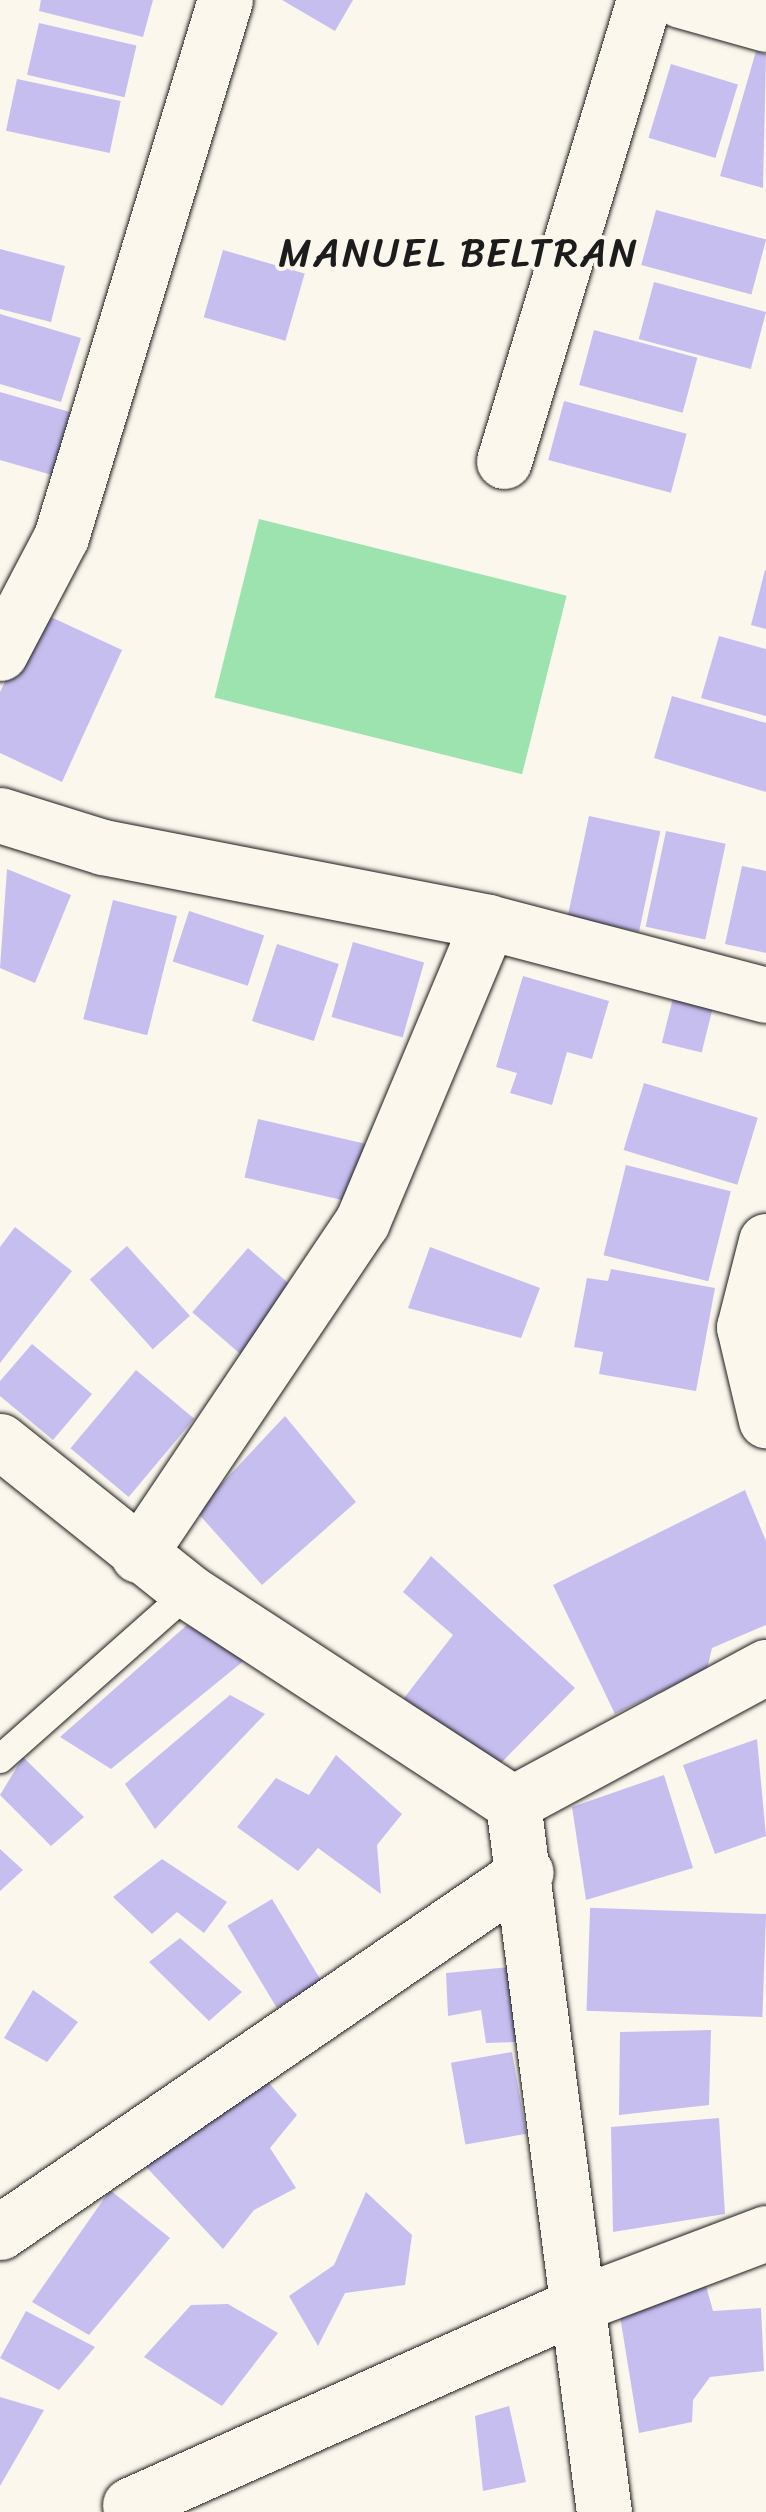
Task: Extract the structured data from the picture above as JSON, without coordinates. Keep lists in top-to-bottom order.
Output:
{
  "districts": ["MANUEL BELTRAN"]
}
